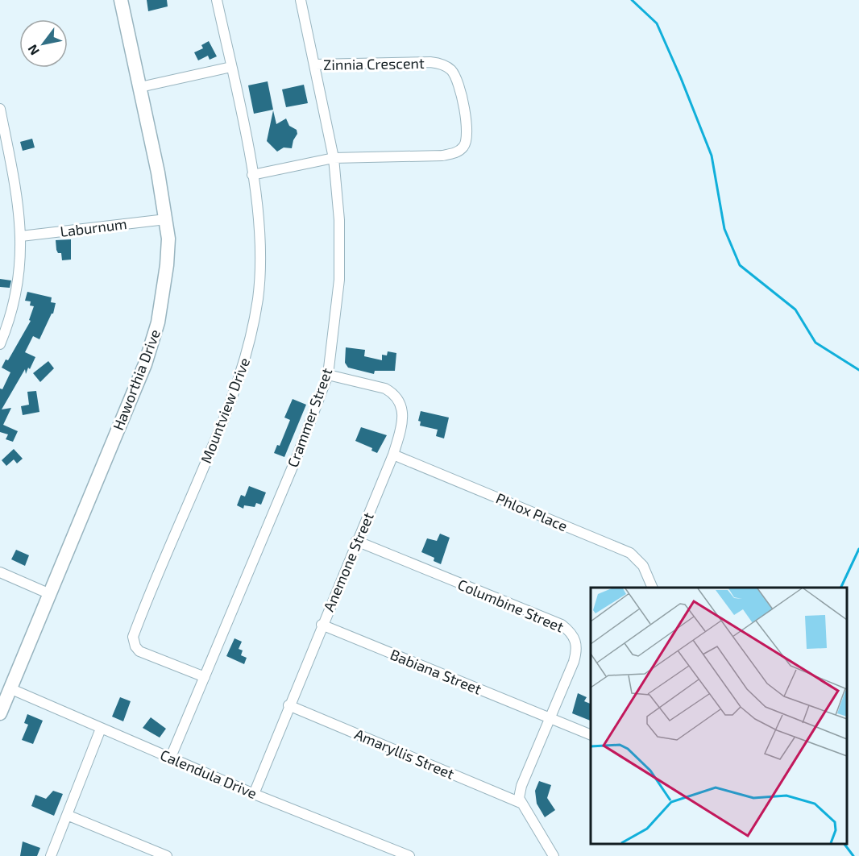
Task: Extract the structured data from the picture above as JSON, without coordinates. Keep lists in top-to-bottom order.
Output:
{
  "streets": {
    "street": [
      "Zinnia Crescent",
      "Laburnum",
      "Haworthia Drive",
      "Mountview Drive",
      "Crammer Street",
      "Phlox Place",
      "Anemone Street",
      "Columbine Street",
      "Babiana Street",
      "Amaryllis Street",
      "Calendula Drive"
    ]
  },
  "crossings": [
    ["Zinnia Crescent", "Crammer Street"],
    ["Laburnum", "Haworthia Drive"],
    ["Haworthia Drive", "Calendula Drive"],
    ["Mountview Drive", "Crammer Street"],
    ["Crammer Street", "Anemone Street"],
    ["Crammer Street", "Calendula Drive"],
    ["Phlox Place", "Anemone Street"],
    ["Anemone Street", "Columbine Street"],
    ["Anemone Street", "Babiana Street"],
    ["Anemone Street", "Amaryllis Street"],
    ["Anemone Street", "Calendula Drive"],
    ["Columbine Street", "Babiana Street"],
    ["Columbine Street", "Amaryllis Street"]
  ],
  "north": "bottom left"
}
